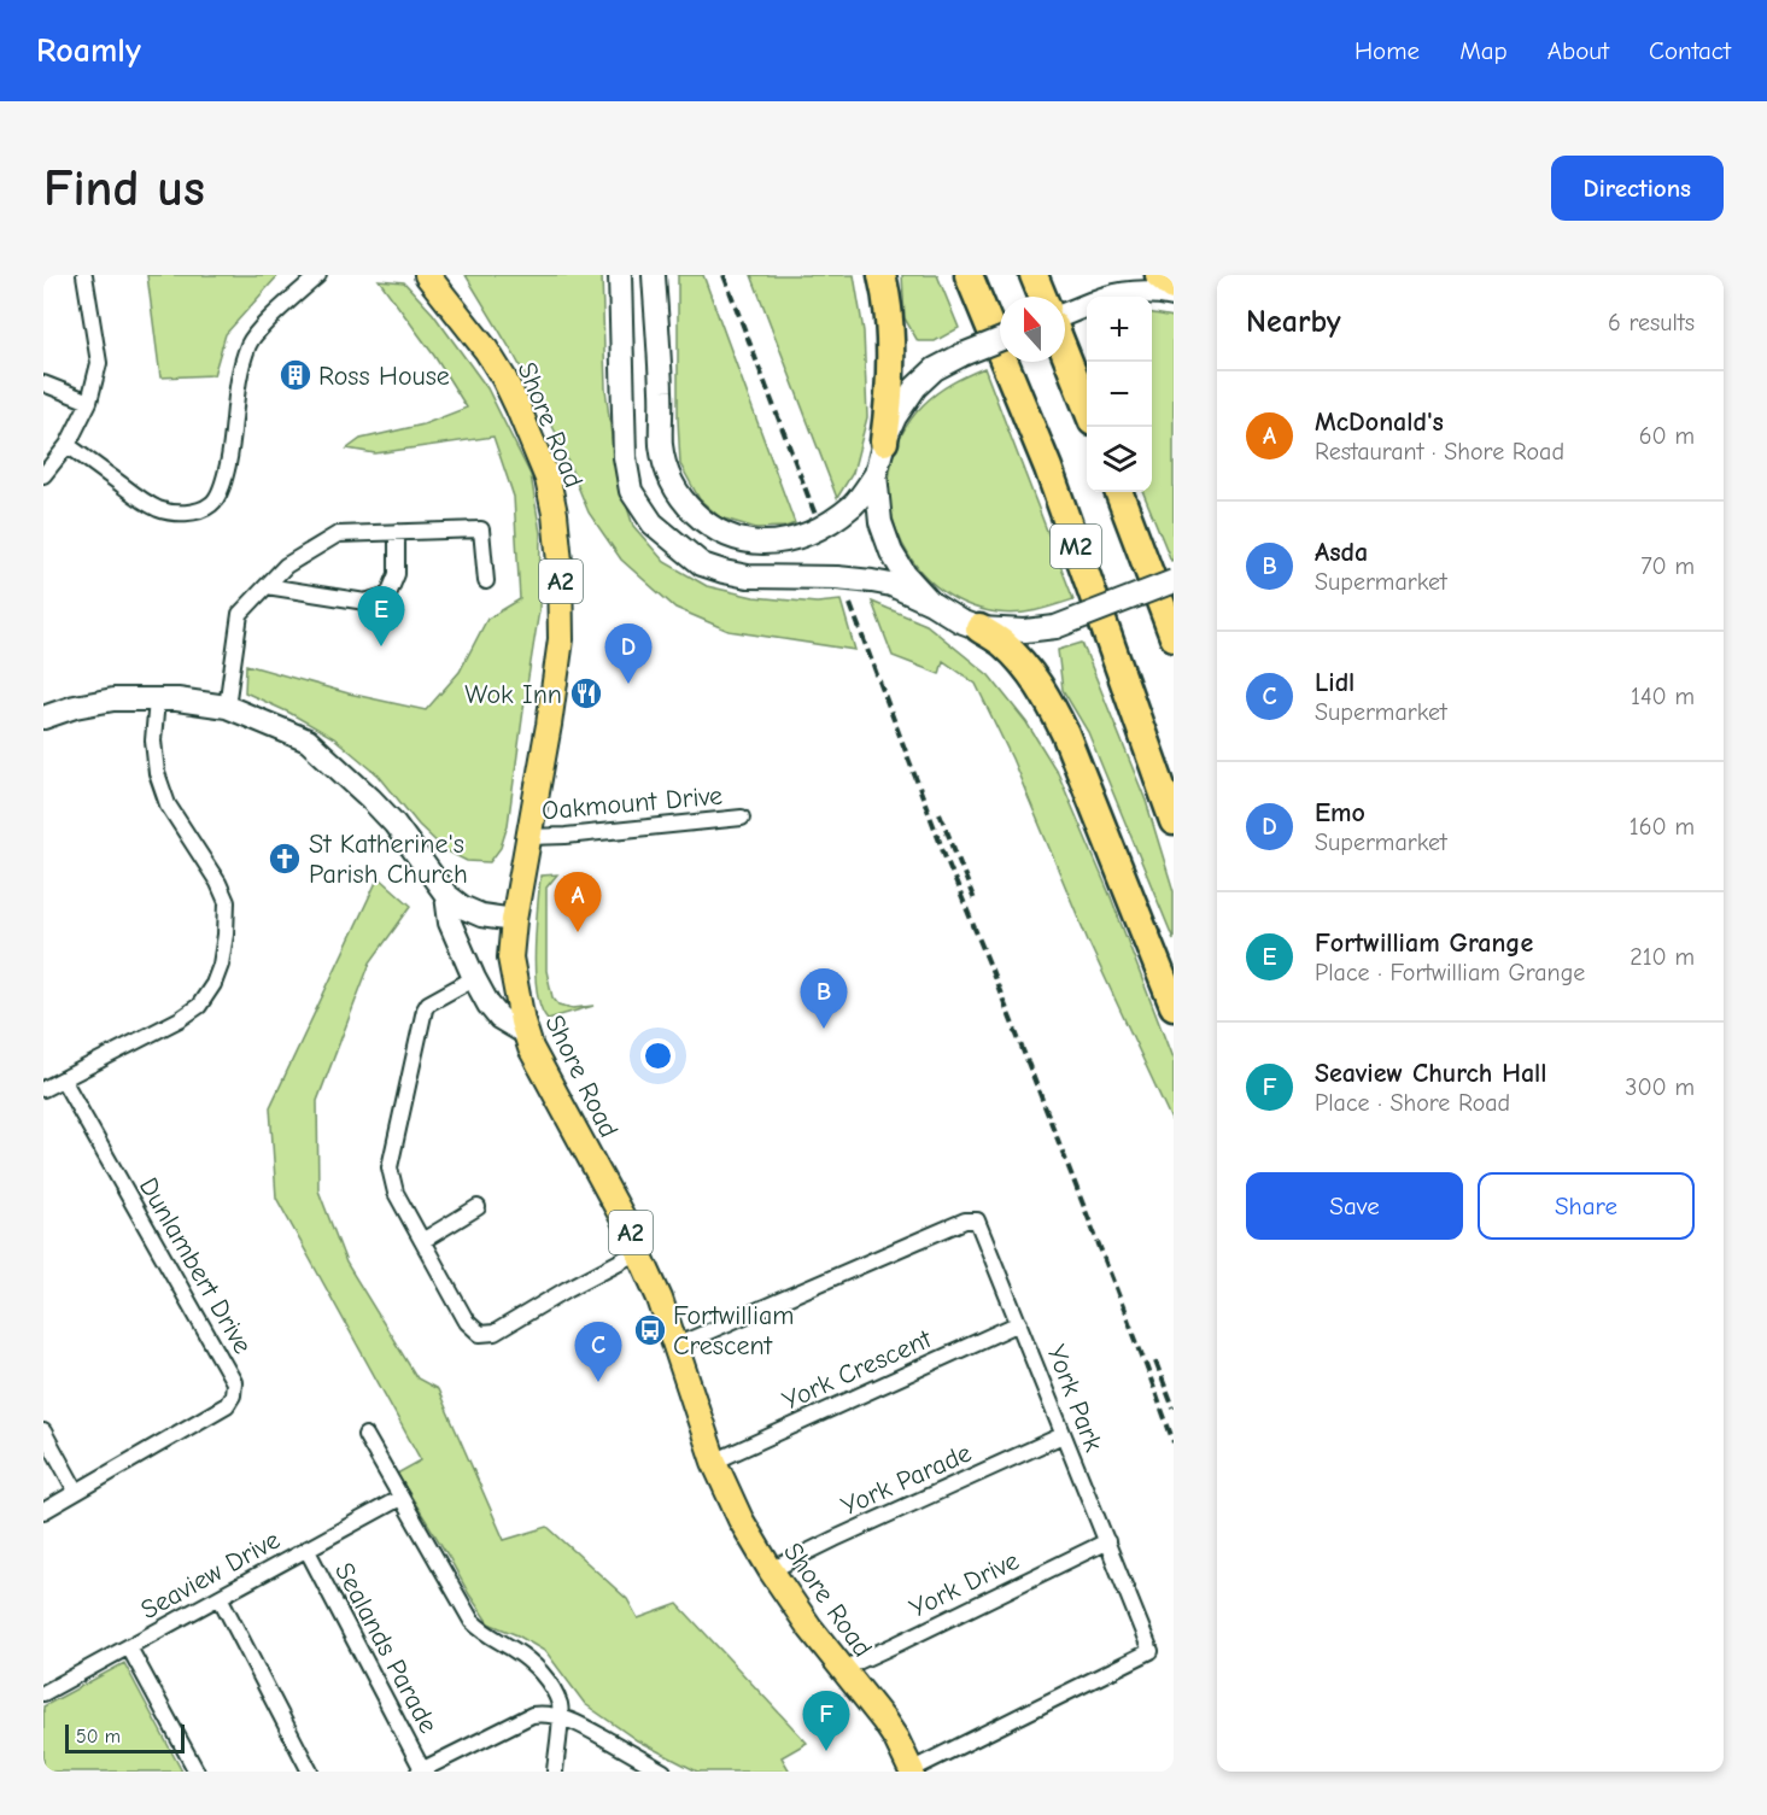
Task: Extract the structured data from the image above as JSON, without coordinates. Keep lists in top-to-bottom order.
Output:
{
  "streets": {
    "highway": ["M2"],
    "main road": ["Shore Road", "A2"],
    "street": [
      "Oakmount Drive",
      "Dunlambert Drive",
      "York Crescent",
      "York Park",
      "York Parade",
      "Seaview Drive",
      "York Drive",
      "Sealands Parade"
    ]
  },
  "crossings": [
    ["Shore Road", "Oakmount Drive"],
    ["Shore Road", "York Crescent"],
    ["Shore Road", "York Park"],
    ["Shore Road", "York Parade"],
    ["Shore Road", "York Drive"],
    ["York Crescent", "York Park"],
    ["York Park", "York Parade"],
    ["York Park", "York Drive"],
    ["Seaview Drive", "Sealands Parade"]
  ],
  "places": {
    "building": ["Ross House"],
    "restaurant": ["Wok Inn"],
    "church": ["St Katherine's Parish Church"],
    "bus stop": ["Fortwilliam Crescent"]
  },
  "scale_bar": "50 m",
  "north": "top",
  "page": {
    "header": "Roamly",
    "nav": [
      "Home",
      "Map",
      "About",
      "Contact"
    ],
    "buttons": [
      "Directions",
      ["Save", "Share"]
    ],
    "title": "Find us",
    "heading": ["Nearby", "6 results"],
    "map_buttons": ["+", "−"],
    "list": [
      {
        "mark": "A",
        "name": "McDonald's",
        "note": "Restaurant · Shore Road",
        "value": "60 m"
      },
      {
        "mark": "B",
        "name": "Asda",
        "note": "Supermarket",
        "value": "70 m"
      },
      {
        "mark": "C",
        "name": "Lidl",
        "note": "Supermarket",
        "value": "140 m"
      },
      {
        "mark": "D",
        "name": "Emo",
        "note": "Supermarket",
        "value": "160 m"
      },
      {
        "mark": "E",
        "name": "Fortwilliam Grange",
        "note": "Place · Fortwilliam Grange",
        "value": "210 m"
      },
      {
        "mark": "F",
        "name": "Seaview Church Hall",
        "note": "Place · Shore Road",
        "value": "300 m"
      }
    ],
    "pins": [
      "E",
      "D",
      "A",
      "B",
      "C",
      "F"
    ],
    "scale": "50 m"
  }
}
